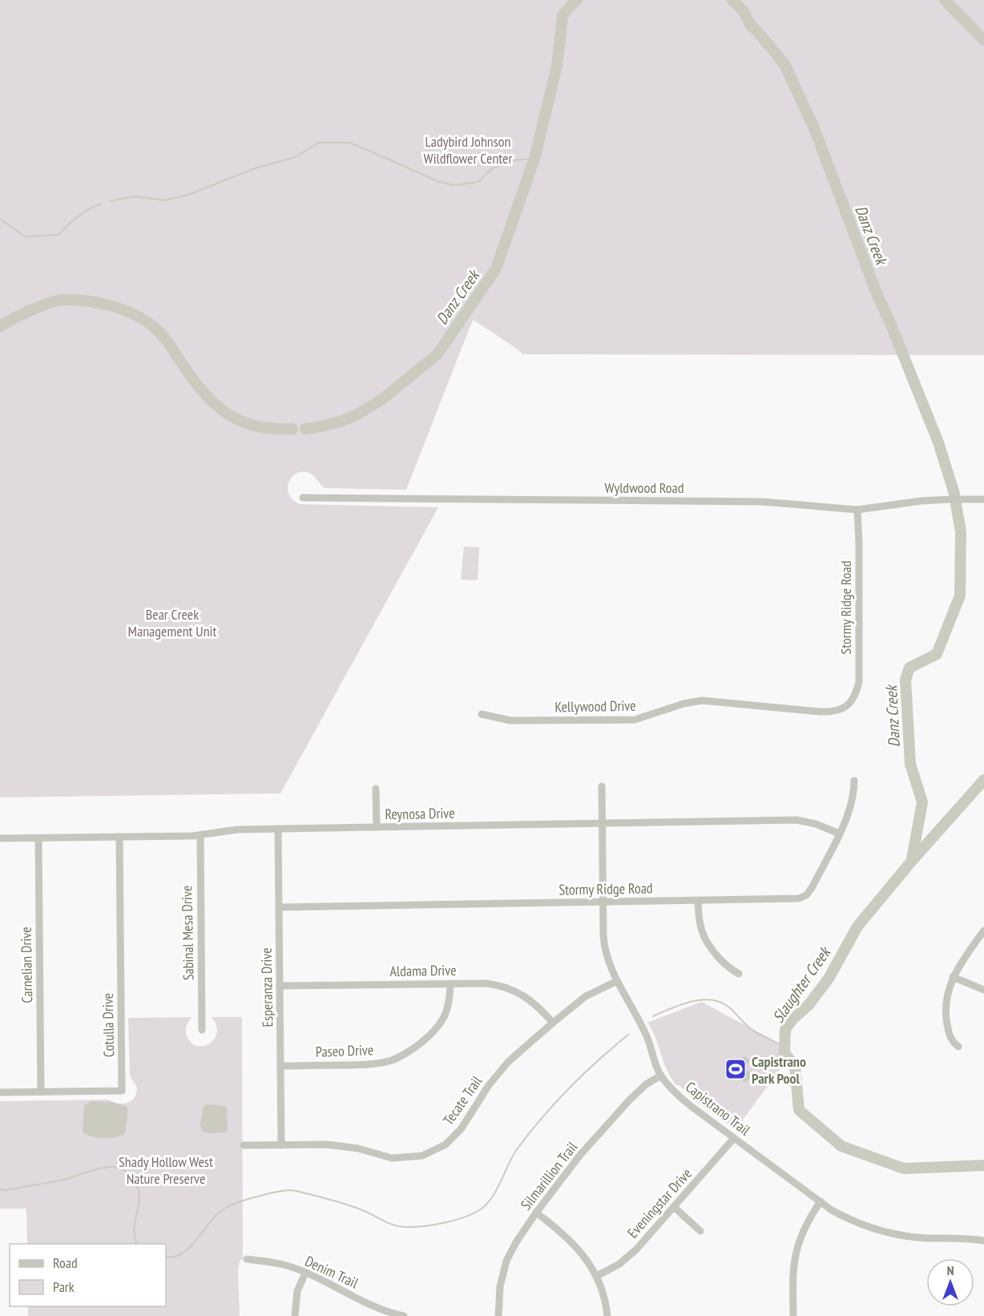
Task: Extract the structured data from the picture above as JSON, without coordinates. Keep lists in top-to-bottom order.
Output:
{
  "streets": {
    "street": [
      "Wyldwood Road",
      "Stormy Ridge Road",
      "Kellywood Drive",
      "Reynosa Drive",
      "Sabinal Mesa Drive",
      "Carnelian Drive",
      "Aldama Drive",
      "Esperanza Drive",
      "Cotulla Drive",
      "Paseo Drive",
      "Tecate Trail",
      "Capistrano Trail",
      "Silmarillion Trail",
      "Eveningstar Drive",
      "Denim Trail"
    ]
  },
  "crossings": [
    ["Wyldwood Road", "Stormy Ridge Road"],
    ["Stormy Ridge Road", "Kellywood Drive"],
    ["Stormy Ridge Road", "Reynosa Drive"],
    ["Stormy Ridge Road", "Esperanza Drive"],
    ["Stormy Ridge Road", "Capistrano Trail"],
    ["Reynosa Drive", "Sabinal Mesa Drive"],
    ["Reynosa Drive", "Carnelian Drive"],
    ["Reynosa Drive", "Esperanza Drive"],
    ["Reynosa Drive", "Cotulla Drive"],
    ["Reynosa Drive", "Capistrano Trail"],
    ["Carnelian Drive", "Cotulla Drive"],
    ["Aldama Drive", "Esperanza Drive"],
    ["Aldama Drive", "Paseo Drive"],
    ["Aldama Drive", "Tecate Trail"],
    ["Esperanza Drive", "Paseo Drive"],
    ["Esperanza Drive", "Tecate Trail"],
    ["Tecate Trail", "Capistrano Trail"],
    ["Capistrano Trail", "Silmarillion Trail"],
    ["Capistrano Trail", "Eveningstar Drive"]
  ],
  "water": ["Danz Creek", "Slaughter Creek"],
  "parks": ["Ladybird Johnson Wildflower Center", "Bear Creek Management Unit", "Shady Hollow West Nature Preserve"],
  "places": {
    "sports": ["Capistrano Park Pool"]
  },
  "legend": ["Road", "Park"],
  "north": "top"
}
